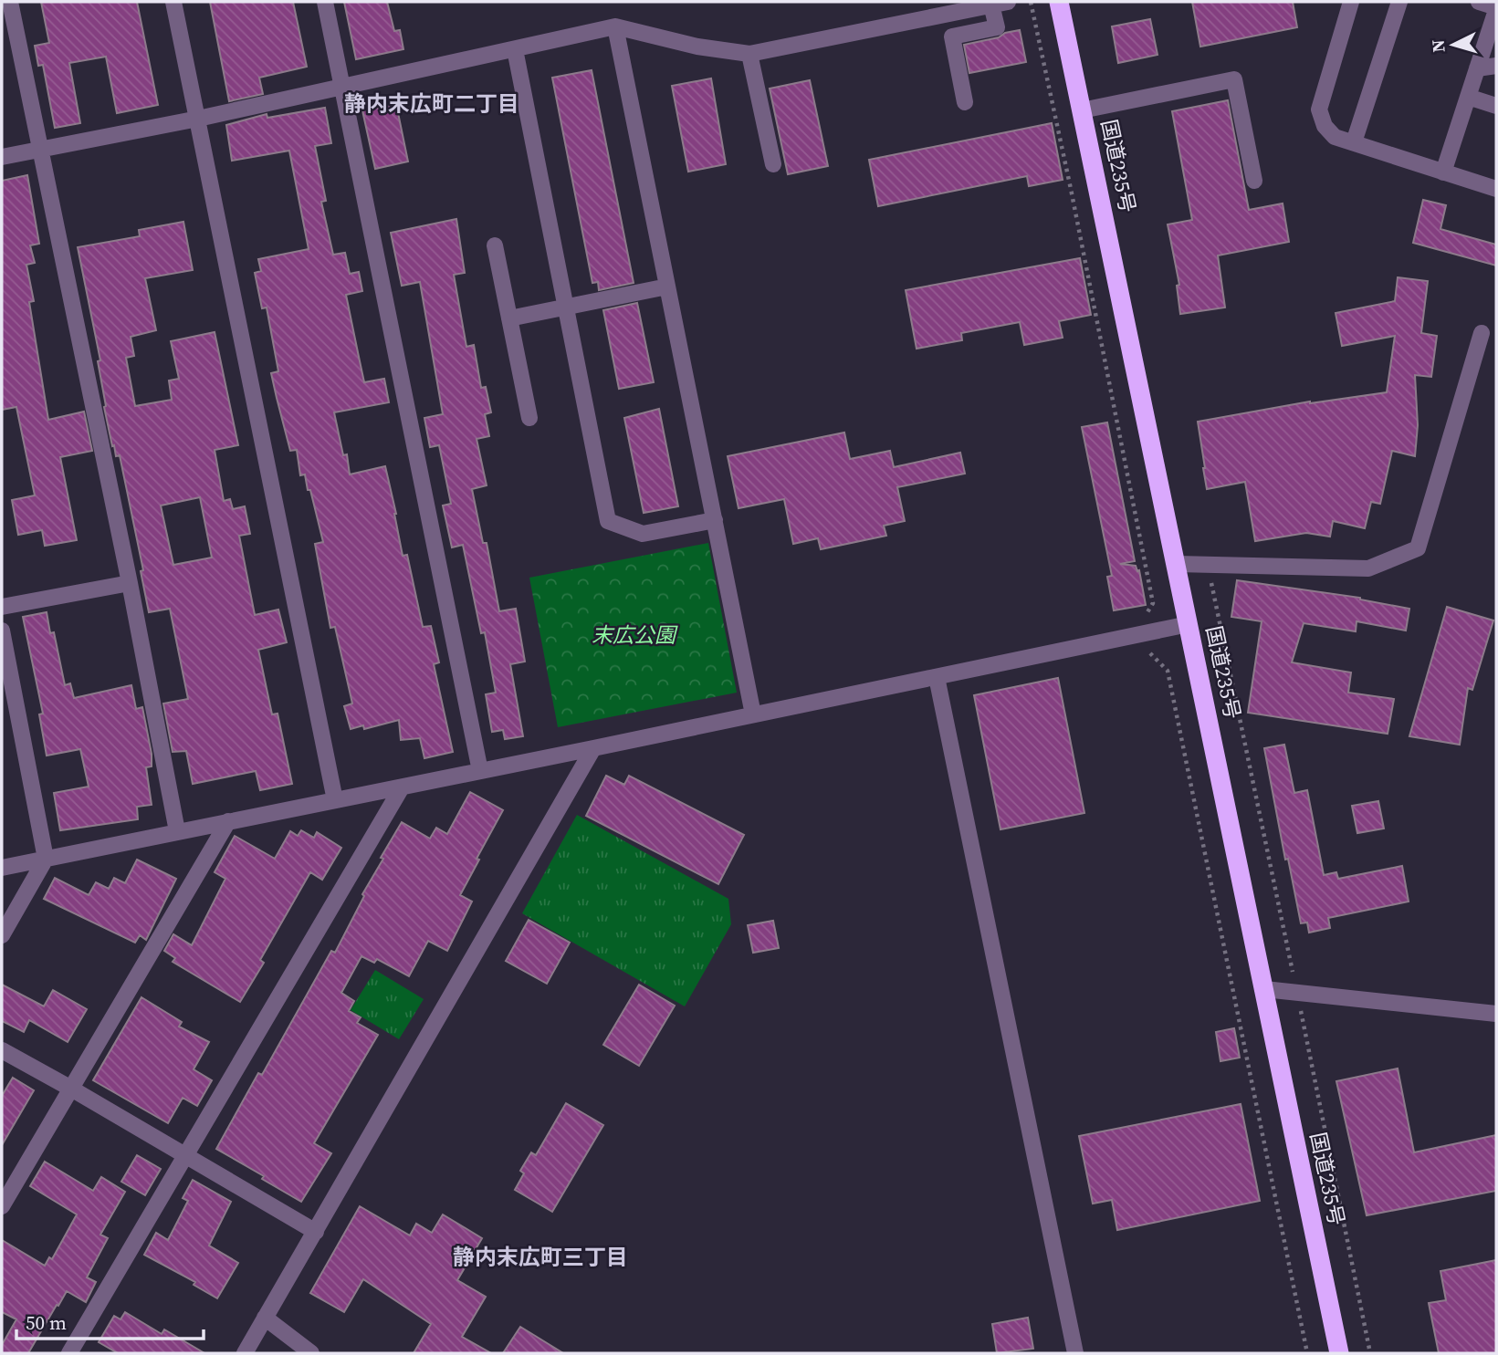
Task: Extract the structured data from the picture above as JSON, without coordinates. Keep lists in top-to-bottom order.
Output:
{
  "streets": {
    "highway": ["国道235号"]
  },
  "districts": ["静内末広町二丁目", "静内末広町三丁目"],
  "parks": ["末広公園"],
  "scale_bar": "50 m",
  "north": "left"
}
